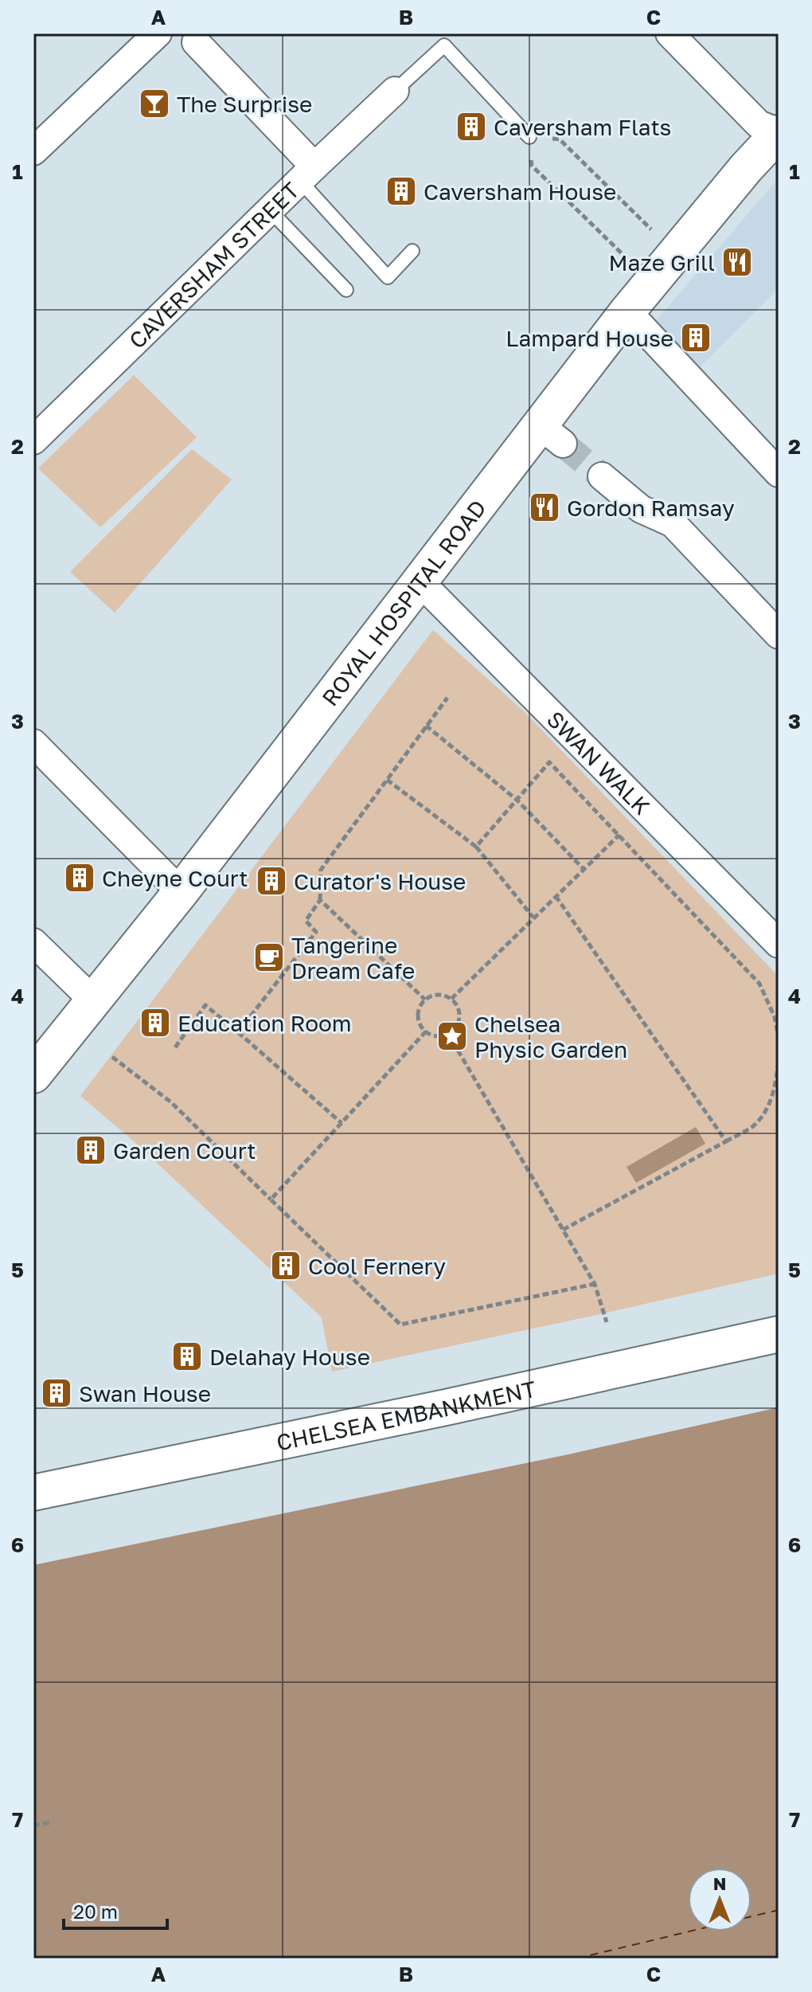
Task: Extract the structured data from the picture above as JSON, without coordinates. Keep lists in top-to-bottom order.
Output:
{
  "streets": {
    "main road": ["ROYAL HOSPITAL ROAD", "CHELSEA EMBANKMENT"],
    "street": ["CAVERSHAM STREET", "SWAN WALK"]
  },
  "crossings": [
    ["ROYAL HOSPITAL ROAD", "SWAN WALK"]
  ],
  "places": {
    "bar": ["The Surprise"],
    "building": [
      "Caversham Flats",
      "Caversham House",
      "Lampard House",
      "Cheyne Court",
      "Curator's House",
      "Education Room",
      "Garden Court",
      "Cool Fernery",
      "Delahay House",
      "Swan House"
    ],
    "restaurant": ["Maze Grill", "Gordon Ramsay"],
    "cafe": ["Tangerine Dream Cafe"],
    "place": ["Chelsea Physic Garden"]
  },
  "scale_bar": "20 m",
  "north": "top",
  "grid": {
    "columns": ["A", "B", "C"],
    "rows": [
      "1",
      "2",
      "3",
      "4",
      "5",
      "6",
      "7"
    ]
  }
}
